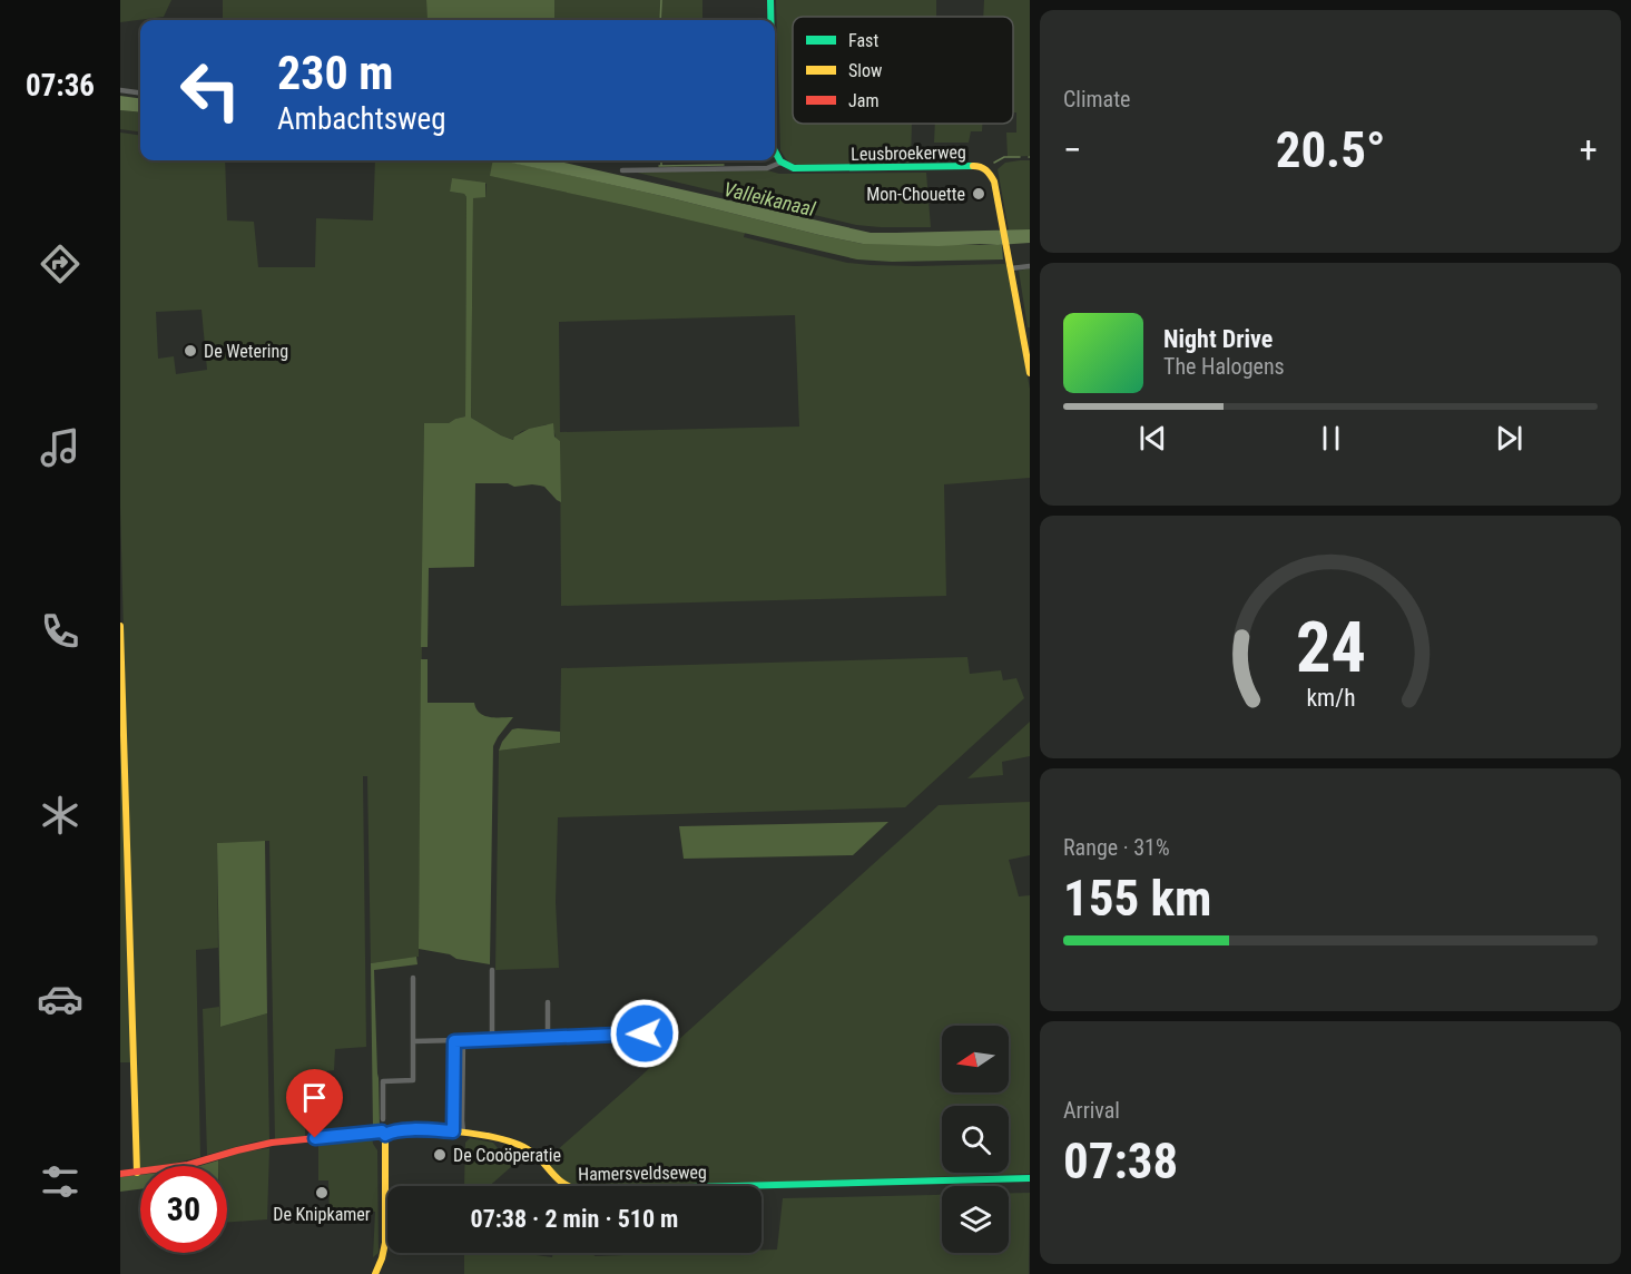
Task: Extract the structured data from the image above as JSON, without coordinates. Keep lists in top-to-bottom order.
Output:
{
  "streets": {
    "street": ["Leusbroekerweg", "Hamersveldseweg"]
  },
  "water": ["Valleikanaal"],
  "places": [
    "Mon-Chouette",
    "De Wetering",
    "De Cooöperatie",
    "De Knipkamer"
  ],
  "legend": ["Fast", "Slow", "Jam"],
  "north": "left",
  "page": {
    "tabs": "07:36",
    "tile": [
      "Climate",
      ["Range · 31%", "155 km"],
      ["Arrival", "07:38"]
    ],
    "turn": ["230 m", "Ambachtsweg"],
    "heat": ["−", "20.5°", "+"],
    "song": ["Night Drive", "The Halogens"],
    "limit": "30",
    "trip": "07:38 · 2 min · 510 m",
    "gauge": ["24", "km/h"]
  }
}
